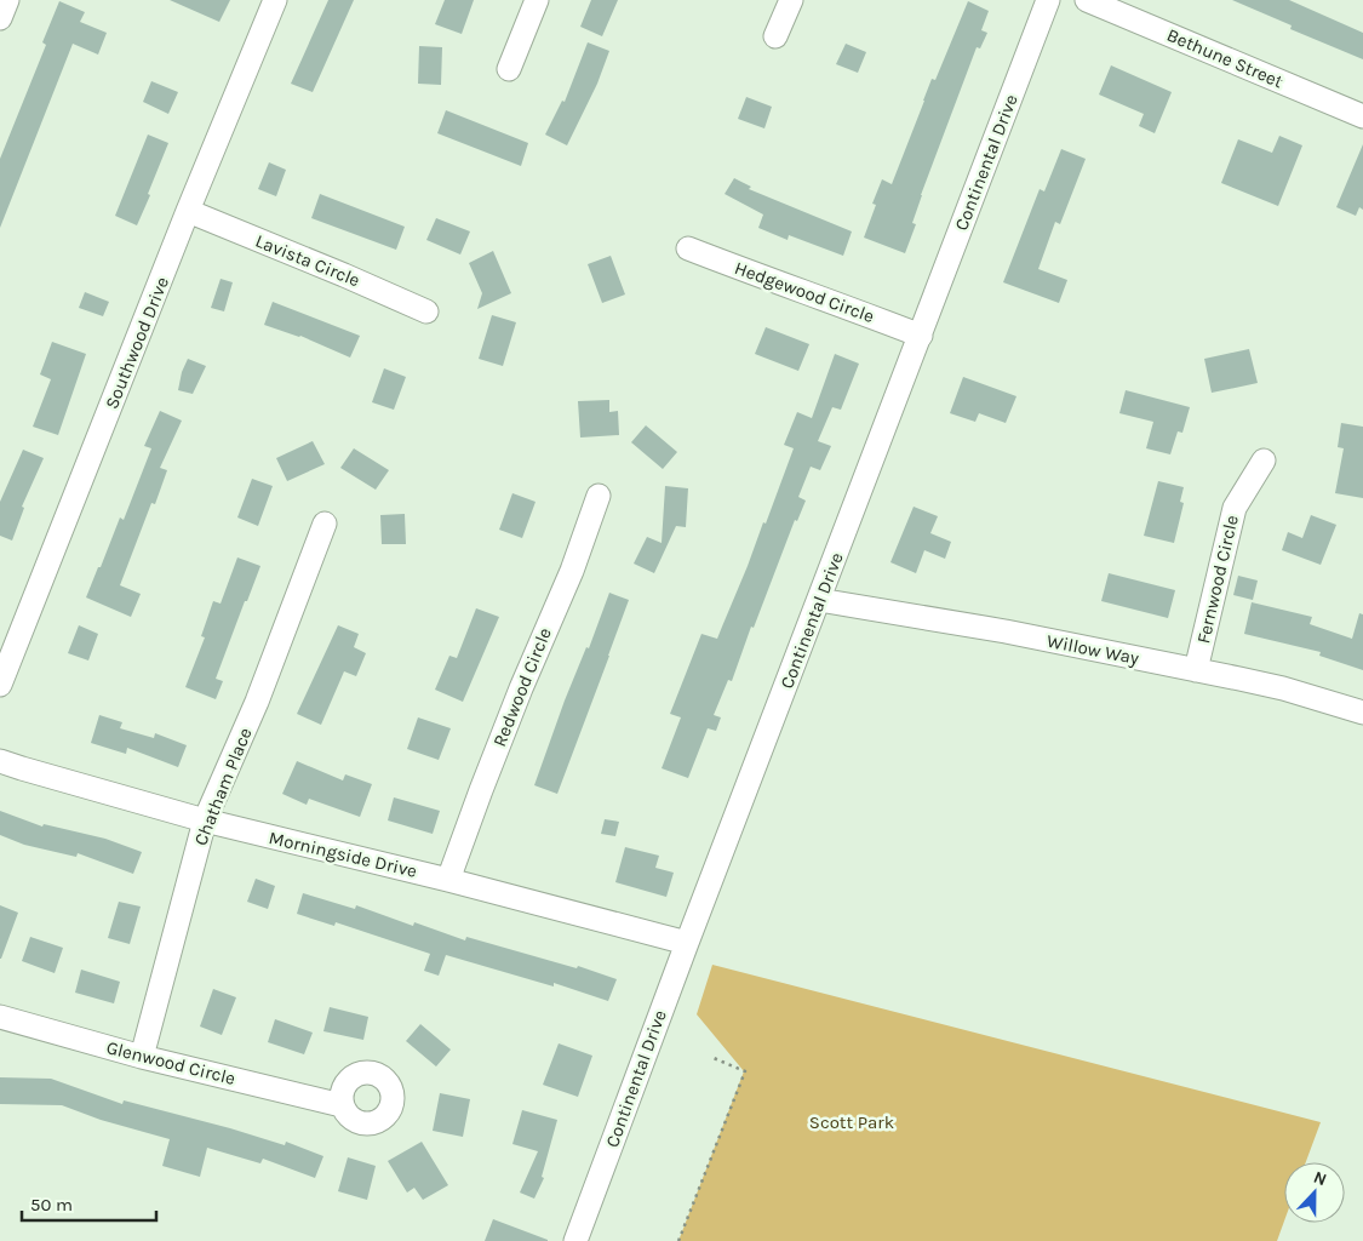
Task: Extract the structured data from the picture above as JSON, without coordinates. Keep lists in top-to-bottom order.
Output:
{
  "streets": {
    "street": [
      "Bethune Street",
      "Continental Drive",
      "Lavista Circle",
      "Hedgewood Circle",
      "Southwood Drive",
      "Fernwood Circle",
      "Willow Way",
      "Redwood Circle",
      "Chatham Place",
      "Morningside Drive",
      "Glenwood Circle"
    ]
  },
  "crossings": [
    ["Continental Drive", "Hedgewood Circle"],
    ["Continental Drive", "Willow Way"],
    ["Continental Drive", "Morningside Drive"],
    ["Lavista Circle", "Southwood Drive"],
    ["Fernwood Circle", "Willow Way"],
    ["Redwood Circle", "Morningside Drive"],
    ["Chatham Place", "Morningside Drive"],
    ["Chatham Place", "Glenwood Circle"]
  ],
  "parks": ["Scott Park"],
  "scale_bar": "50 m",
  "north": "top"
}
